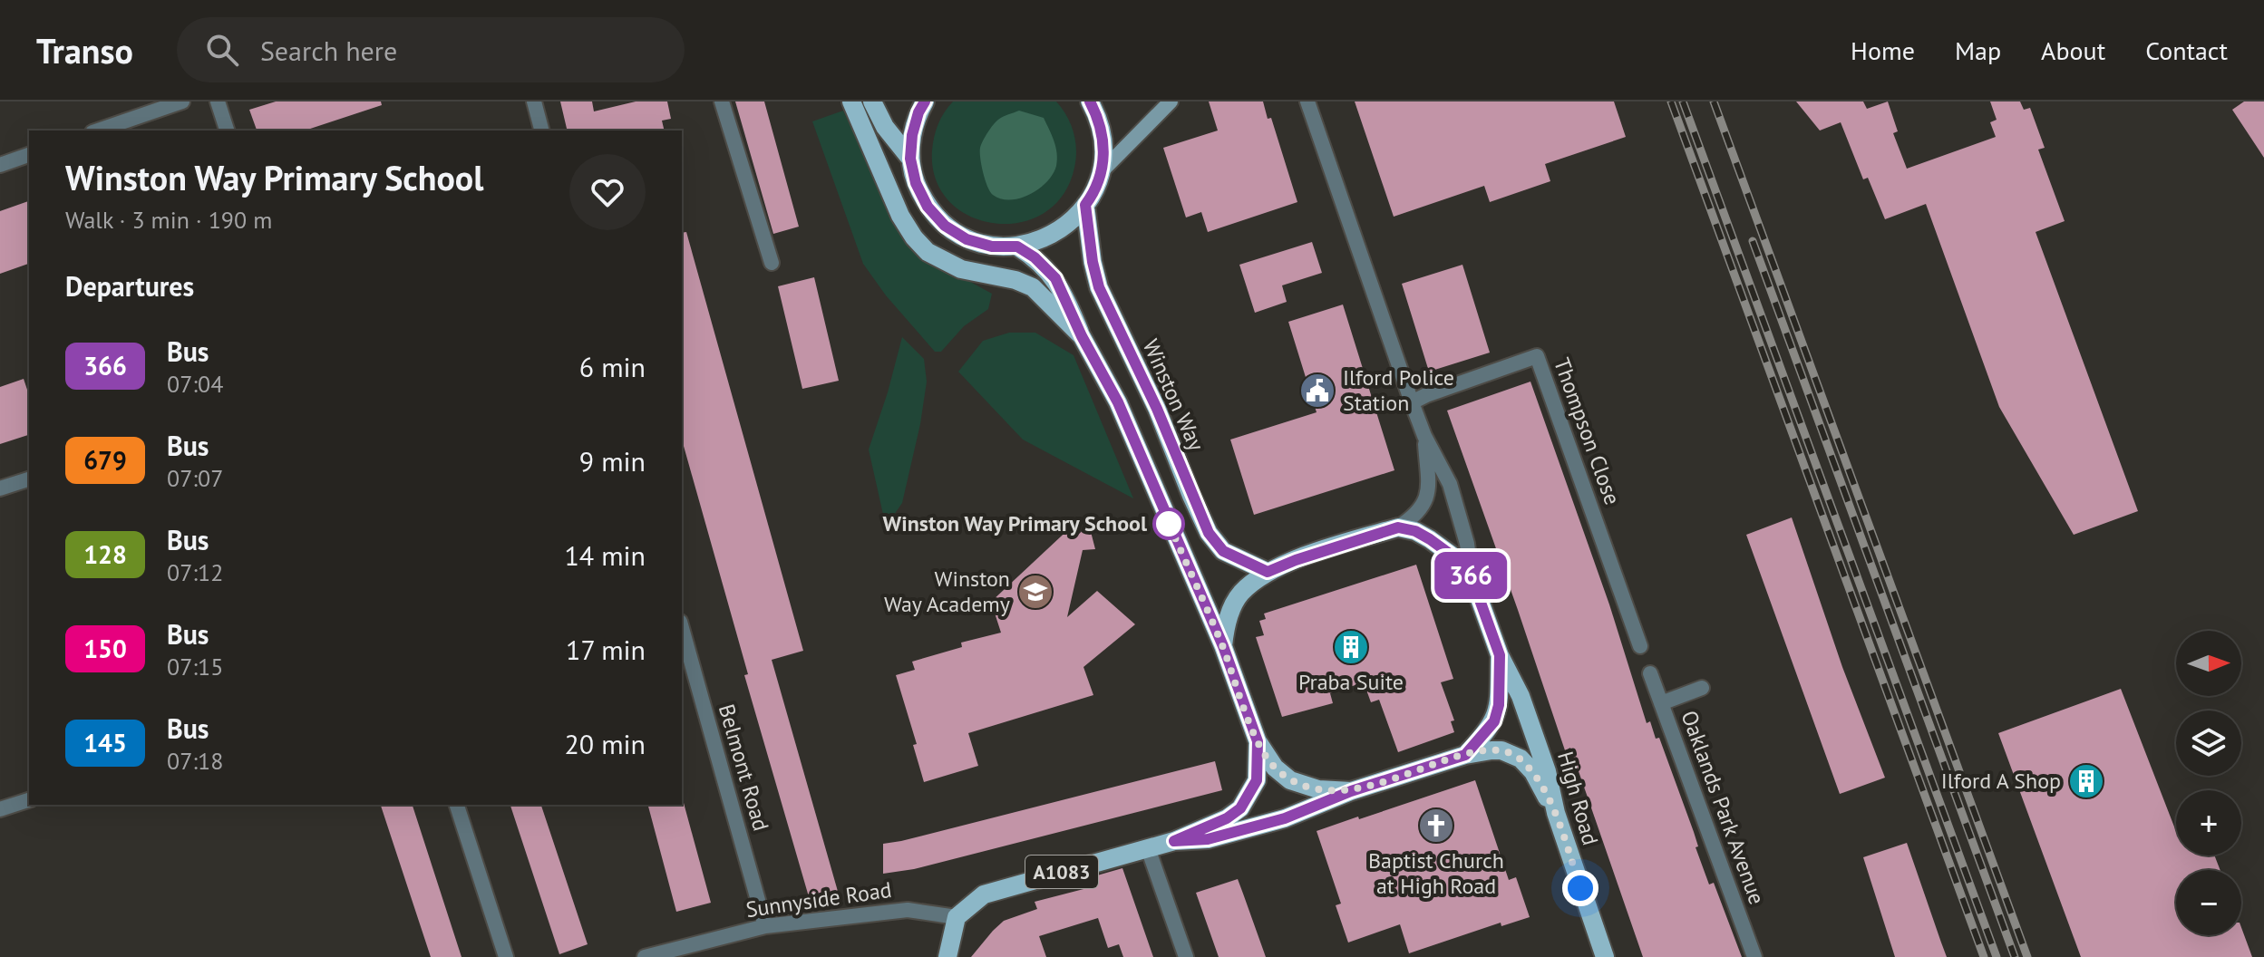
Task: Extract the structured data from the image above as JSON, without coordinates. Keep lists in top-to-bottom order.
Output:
{
  "streets": {
    "main road": ["Winston Way", "High Road", "A1083"],
    "street": [
      "Thompson Close",
      "Belmont Road",
      "Oaklands Park Avenue",
      "Sunnyside Road"
    ]
  },
  "crossings": [
    ["Thompson Close", "High Road"],
    ["Belmont Road", "Sunnyside Road"],
    ["A1083", "Sunnyside Road"]
  ],
  "places": {
    "public building": ["Ilford Police Station"],
    "other": ["Winston Way Primary School"],
    "school or university": ["Winston Way Academy"],
    "building": ["Praba Suite", "Ilford A Shop"],
    "church": ["Baptist Church at High Road"]
  },
  "lines": ["bus line 366"],
  "north": "right",
  "page": {
    "header": "Transo",
    "search": "Search here",
    "nav": [
      "Home",
      "Map",
      "About",
      "Contact"
    ],
    "on_map": "366",
    "heading": [
      ["Winston Way Primary School", "Walk · 3 min · 190 m"],
      "Departures"
    ],
    "list": [
      {
        "mark": "366",
        "name": "Bus",
        "note": "07:04",
        "value": "6 min"
      },
      {
        "mark": "679",
        "name": "Bus",
        "note": "07:07",
        "value": "9 min"
      },
      {
        "mark": "128",
        "name": "Bus",
        "note": "07:12",
        "value": "14 min"
      },
      {
        "mark": "150",
        "name": "Bus",
        "note": "07:15",
        "value": "17 min"
      },
      {
        "mark": "145",
        "name": "Bus",
        "note": "07:18",
        "value": "20 min"
      }
    ],
    "map_buttons": ["+", "−"]
  }
}
